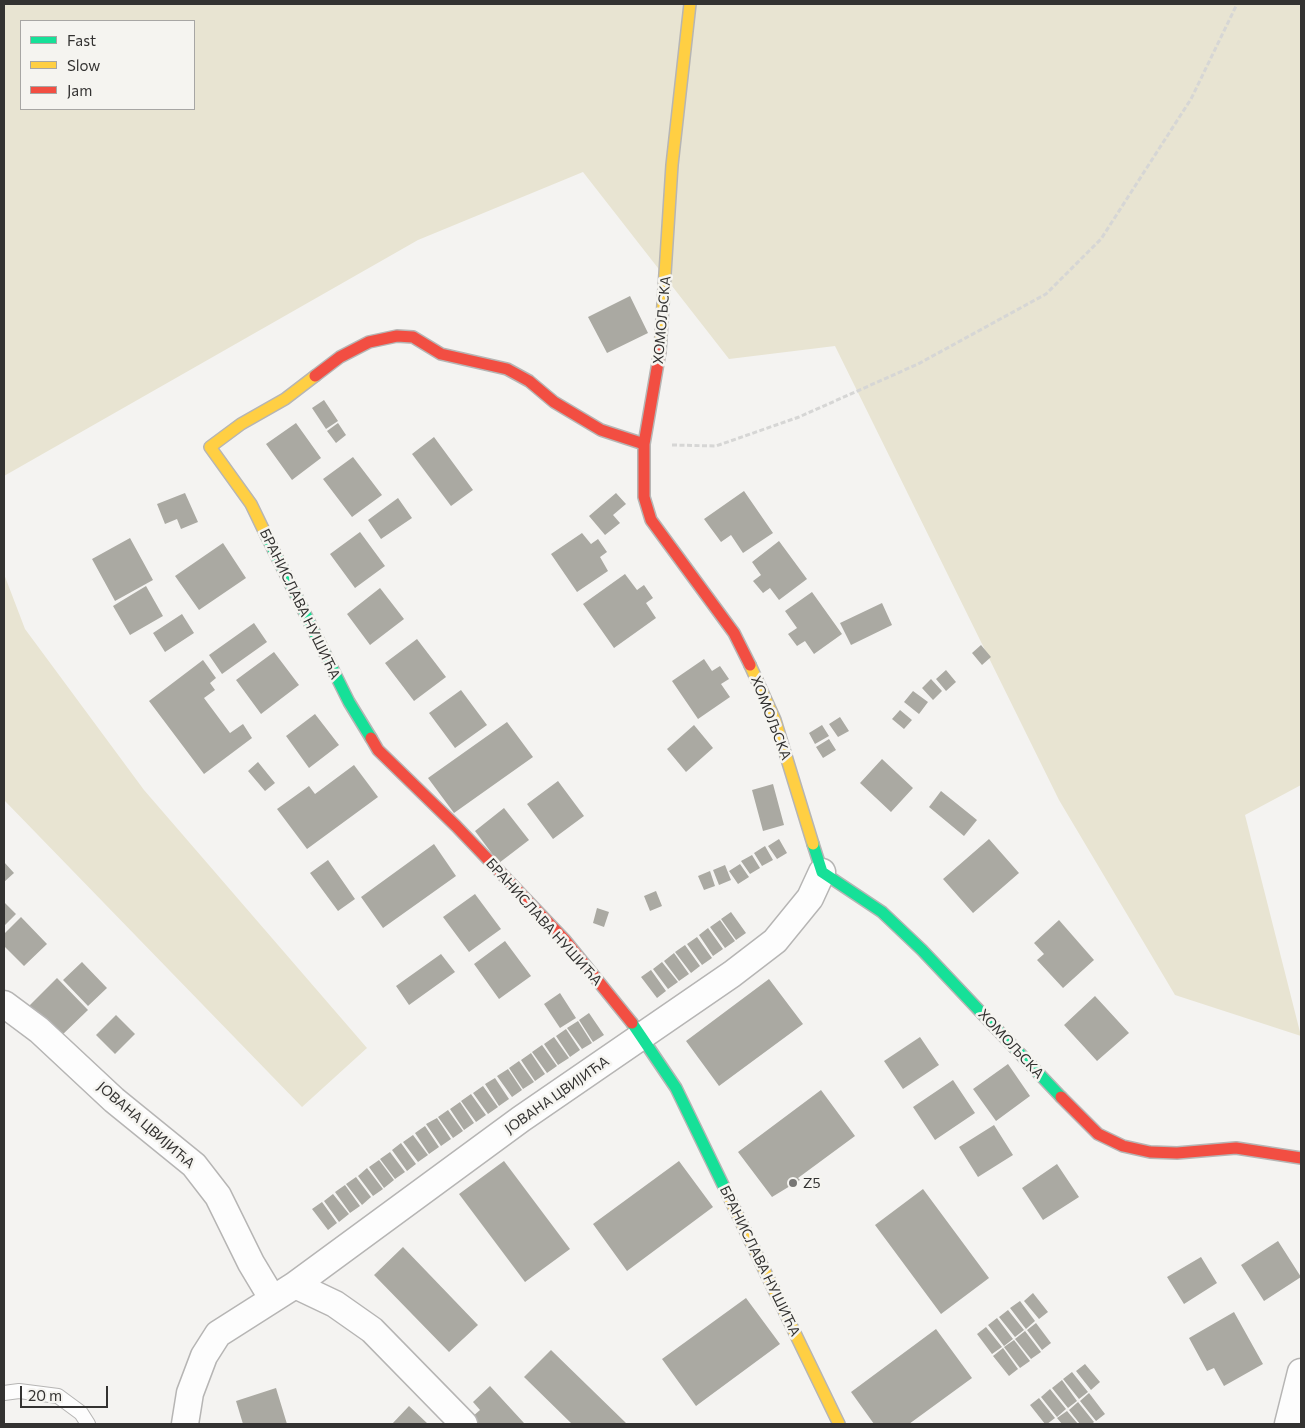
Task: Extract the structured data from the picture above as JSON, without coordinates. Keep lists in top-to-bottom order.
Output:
{
  "streets": {
    "street": ["ХОМОЉСКА", "БРАНИСЛАВА НУШИЋА", "ЈОВАНА ЦВИЈИЋА"]
  },
  "crossings": [
    ["ХОМОЉСКА", "БРАНИСЛАВА НУШИЋА"],
    ["ХОМОЉСКА", "ЈОВАНА ЦВИЈИЋА"],
    ["БРАНИСЛАВА НУШИЋА", "ЈОВАНА ЦВИЈИЋА"]
  ],
  "places": ["Z5"],
  "legend": ["Fast", "Slow", "Jam"],
  "scale_bar": "20 m"
}
